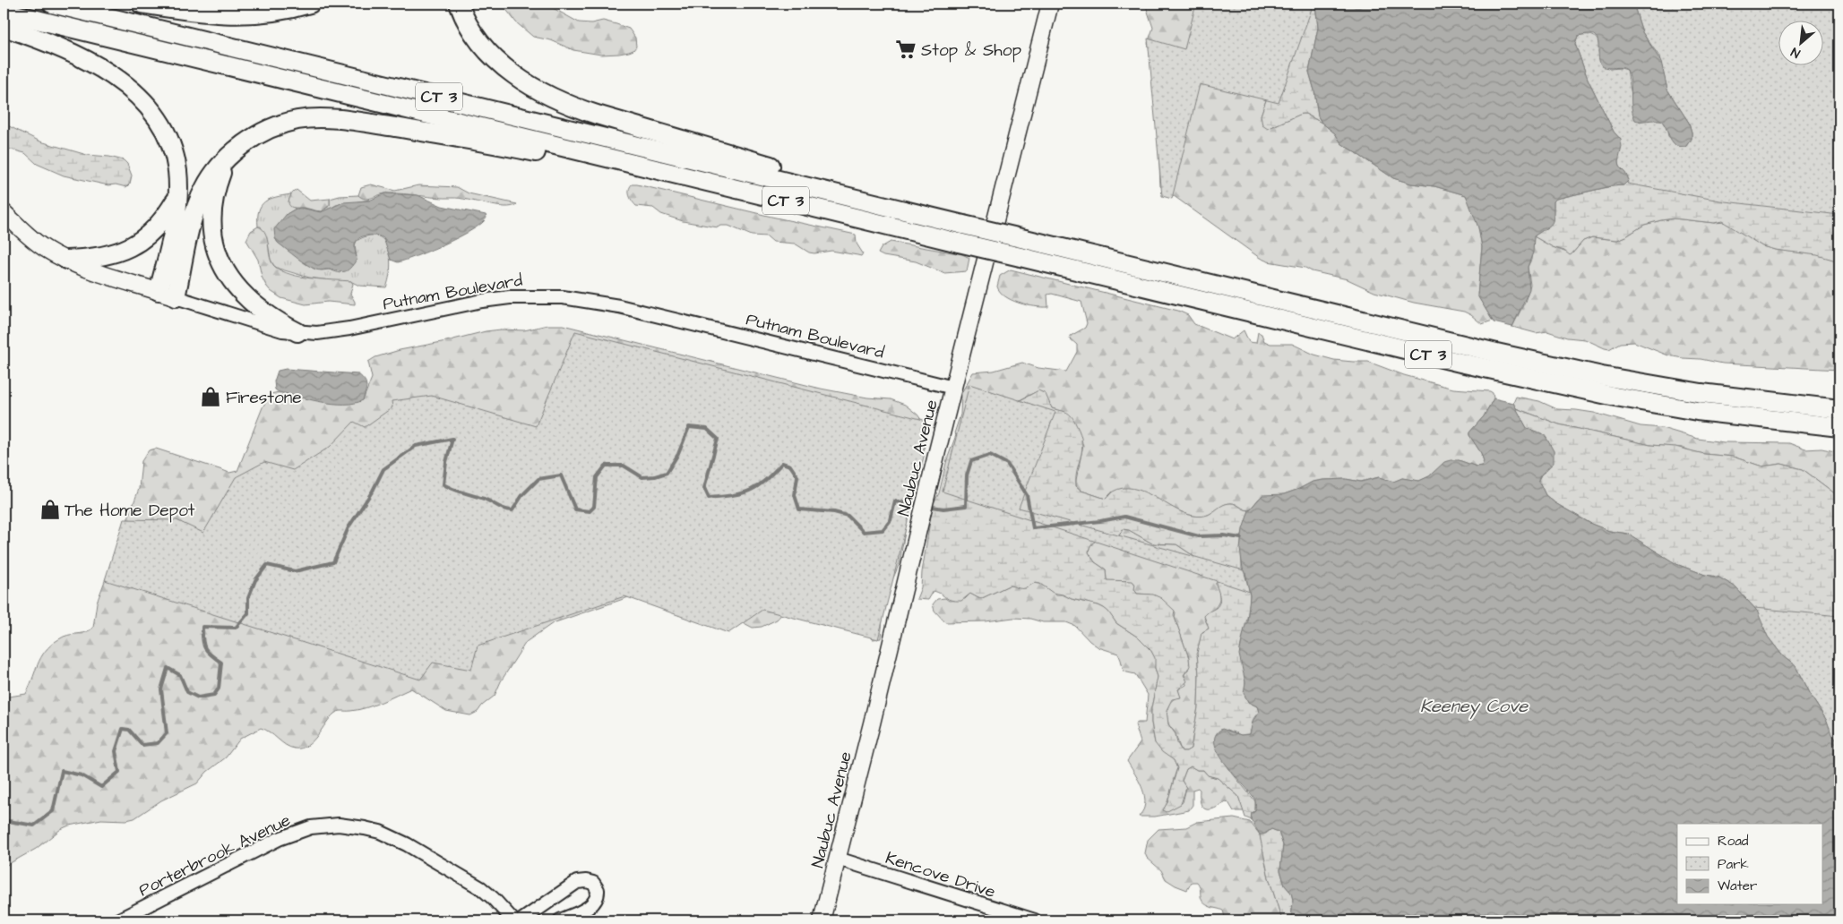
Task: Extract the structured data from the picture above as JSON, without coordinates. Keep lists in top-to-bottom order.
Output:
{
  "streets": {
    "highway": ["CT 3"],
    "main road": ["Putnam Boulevard", "Naubuc Avenue"],
    "street": ["Porterbrook Avenue", "Kencove Drive"]
  },
  "crossings": [
    ["Putnam Boulevard", "Naubuc Avenue"],
    ["Naubuc Avenue", "Kencove Drive"]
  ],
  "water": ["Keeney Cove"],
  "places": {
    "supermarket": ["Stop & Shop"],
    "shop": ["Firestone", "The Home Depot"]
  },
  "legend": ["Road", "Park", "Water"],
  "north": "bottom left"
}
